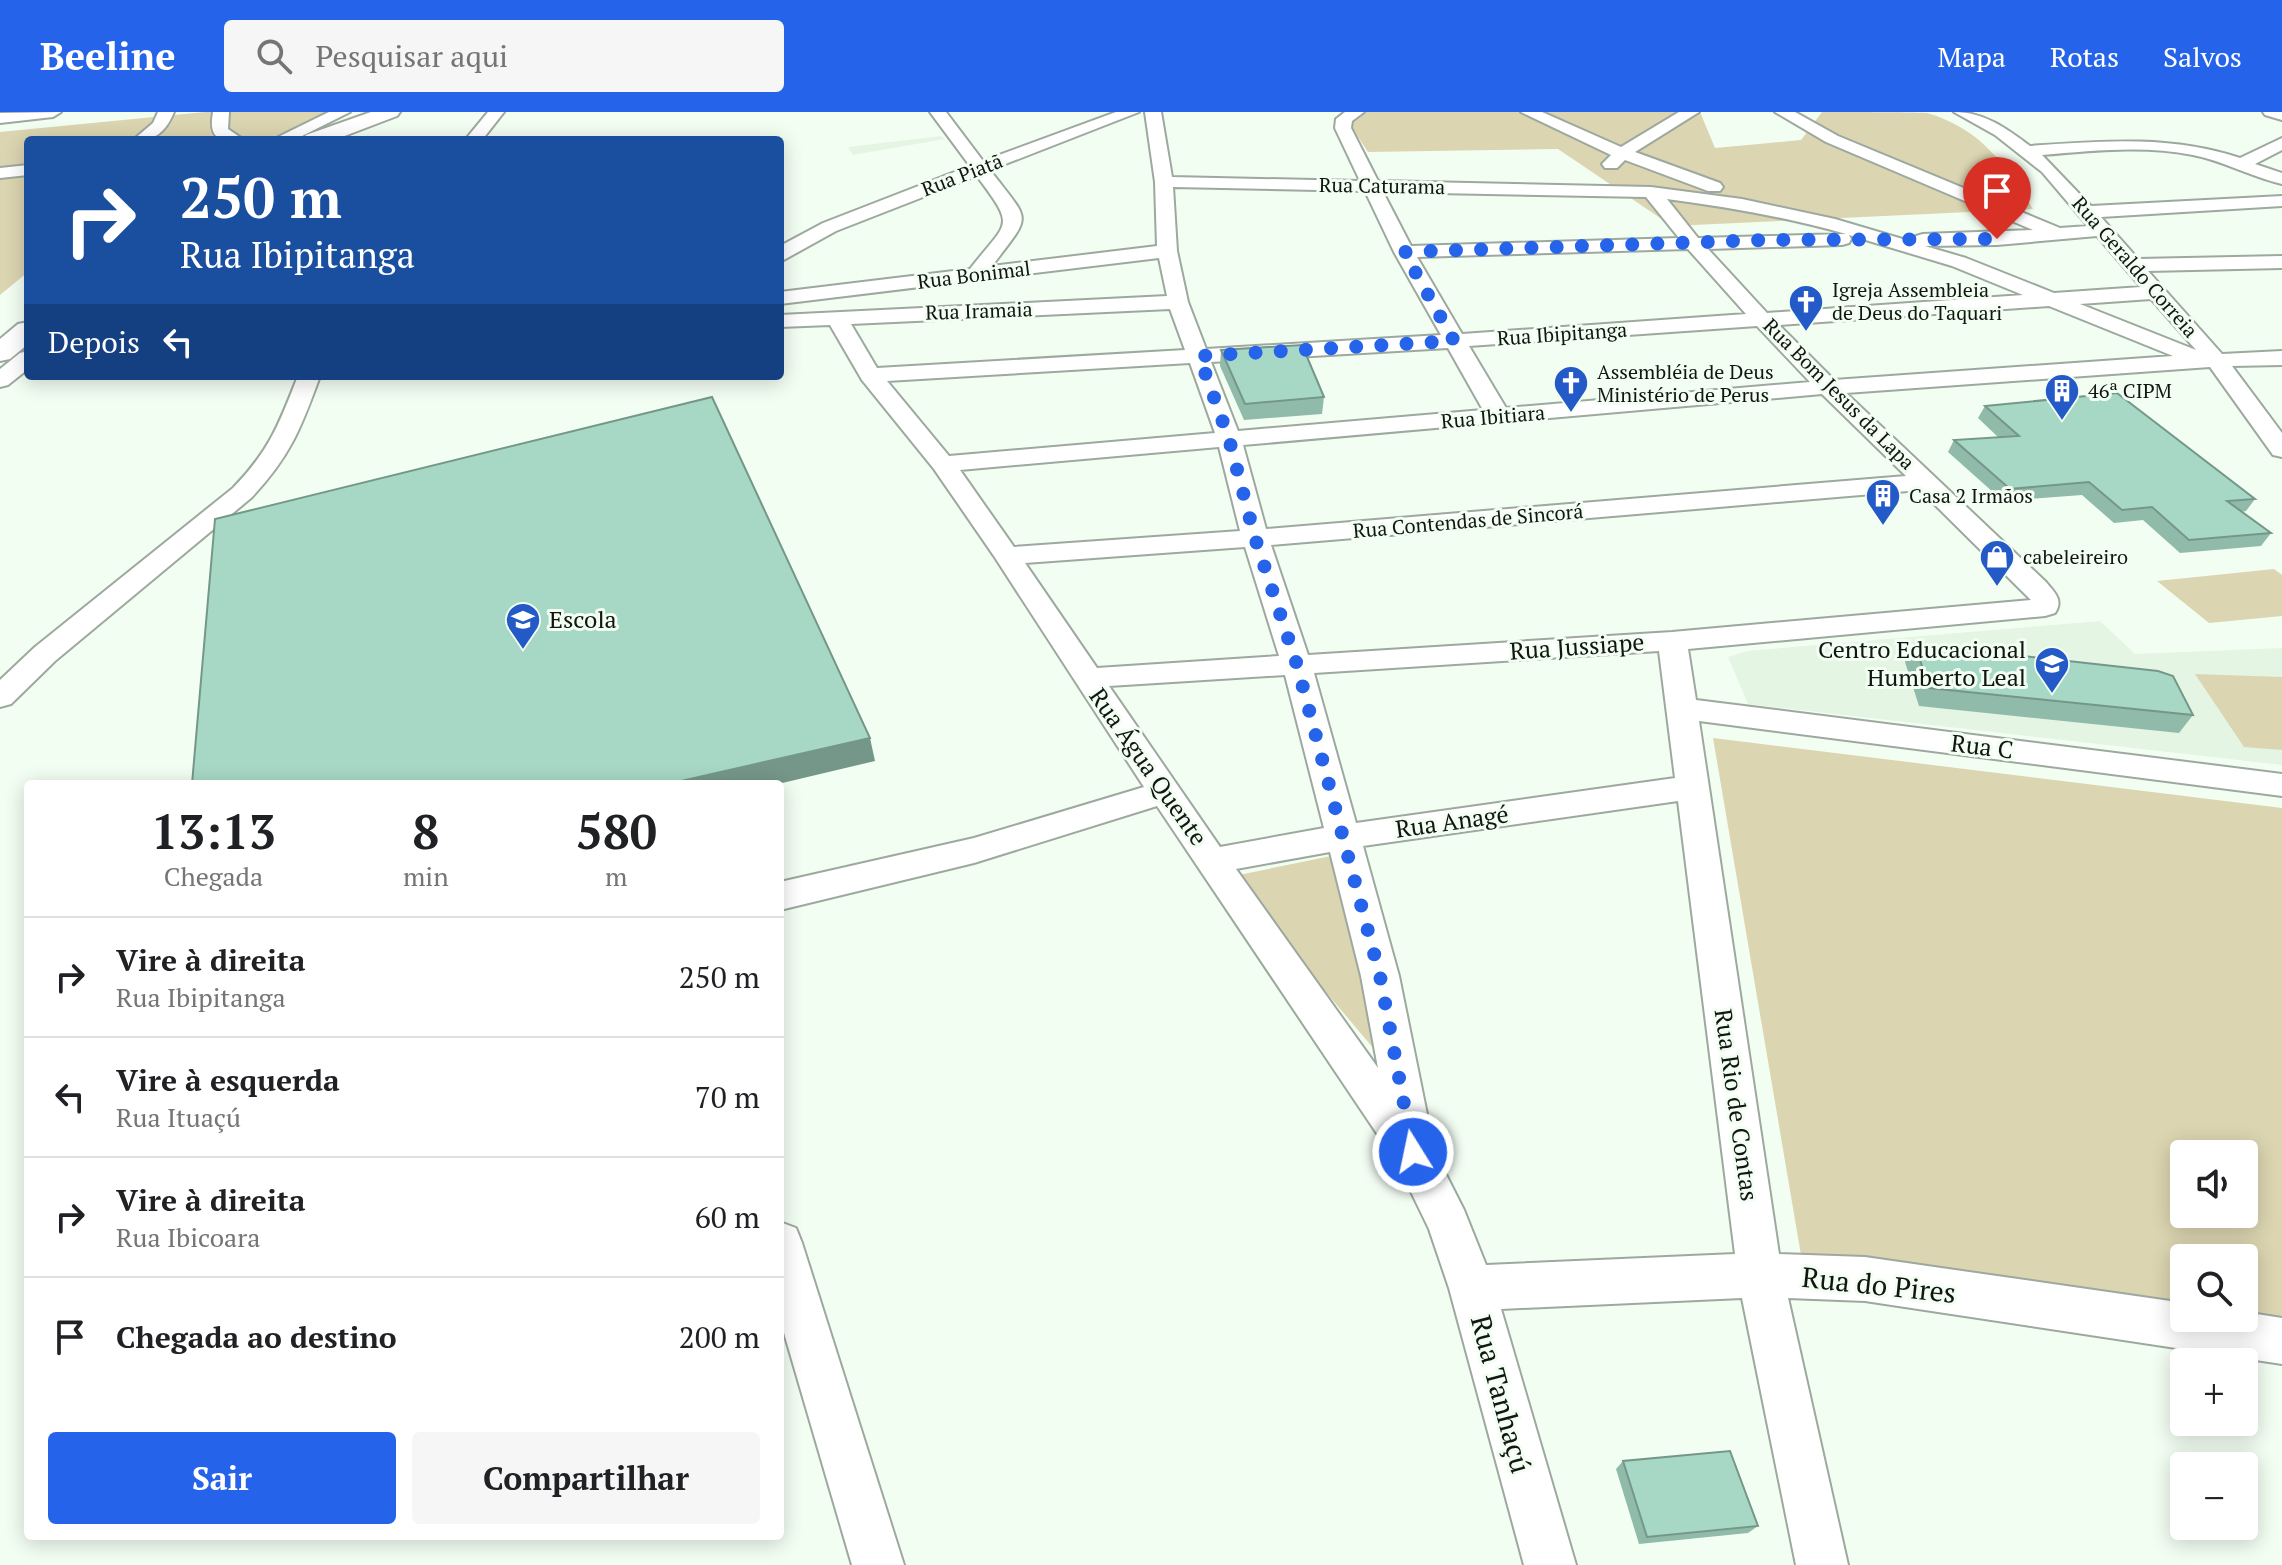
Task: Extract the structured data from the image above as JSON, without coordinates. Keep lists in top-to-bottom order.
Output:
{
  "streets": {
    "street": [
      "Rua Piatã",
      "Rua Caturama",
      "Rua Geraldo Correia",
      "Rua Bonimal",
      "Rua Iramaia",
      "Rua Ibipitanga",
      "Rua Bom Jesus da Lapa",
      "Rua Ibitiara",
      "Rua Contendas de Sincorá",
      "Rua Jussiape",
      "Rua C",
      "Rua Água Quente",
      "Rua Anagé",
      "Rua Rio de Contas",
      "Rua do Pires",
      "Rua Tanhaçú"
    ]
  },
  "crossings": [
    ["Rua Caturama", "Rua Bom Jesus da Lapa"],
    ["Rua Geraldo Correia", "Rua Ibipitanga"],
    ["Rua Geraldo Correia", "Rua Ibitiara"],
    ["Rua Iramaia", "Rua Água Quente"],
    ["Rua Ibipitanga", "Rua Bom Jesus da Lapa"],
    ["Rua Ibipitanga", "Rua Água Quente"],
    ["Rua Bom Jesus da Lapa", "Rua Ibitiara"],
    ["Rua Bom Jesus da Lapa", "Rua Contendas de Sincorá"],
    ["Rua Bom Jesus da Lapa", "Rua Jussiape"],
    ["Rua Ibitiara", "Rua Água Quente"],
    ["Rua Contendas de Sincorá", "Rua Água Quente"],
    ["Rua Jussiape", "Rua Água Quente"],
    ["Rua Jussiape", "Rua Rio de Contas"],
    ["Rua C", "Rua Rio de Contas"],
    ["Rua Água Quente", "Rua Anagé"],
    ["Rua Água Quente", "Rua Tanhaçú"],
    ["Rua Anagé", "Rua Rio de Contas"],
    ["Rua Rio de Contas", "Rua do Pires"],
    ["Rua do Pires", "Rua Tanhaçú"]
  ],
  "places": {
    "church": ["Igreja Assembleia de Deus do Taquari", "Assembléia de Deus Ministério de Perus"],
    "building": ["46ª CIPM", "Casa 2 Irmãos"],
    "shop": ["cabeleireiro"],
    "school or university": ["Escola", "Centro Educacional Humberto Leal"]
  },
  "page": {
    "header": "Beeline",
    "search": "Pesquisar aqui",
    "nav": ["Mapa", "Rotas", "Salvos"],
    "turn": ["250 m", "Rua Ibipitanga"],
    "then": "Depois",
    "eta": [
      "13:13",
      "Chegada",
      "8",
      "min",
      "580",
      "m"
    ],
    "list": [
      {
        "name": "Vire à direita",
        "note": "Rua Ibipitanga",
        "value": "250 m"
      },
      {
        "name": "Vire à esquerda",
        "note": "Rua Ituaçú",
        "value": "70 m"
      },
      {
        "name": "Vire à direita",
        "note": "Rua Ibicoara",
        "value": "60 m"
      },
      {
        "name": "Chegada ao destino",
        "value": "200 m"
      }
    ],
    "map_buttons": ["+", "−"],
    "buttons": ["Sair", "Compartilhar"]
  }
}
